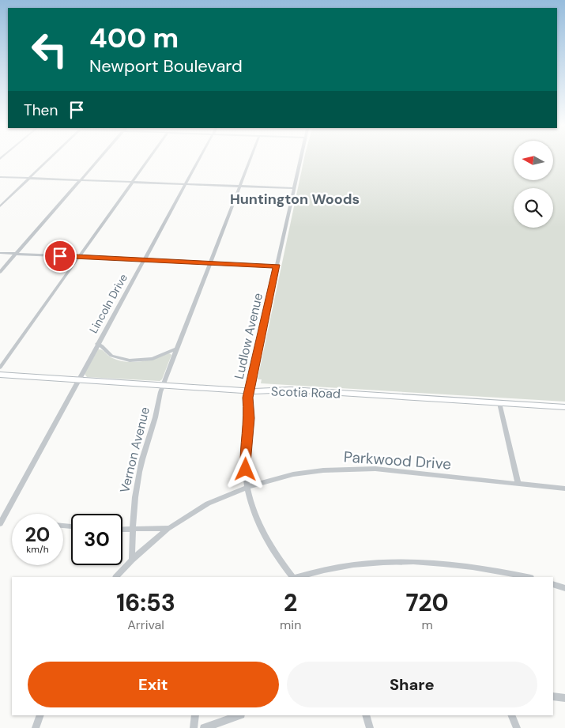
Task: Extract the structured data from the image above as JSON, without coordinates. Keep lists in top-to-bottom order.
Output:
{
  "streets": {
    "street": [
      "Lincoln Drive",
      "Ludlow Avenue",
      "Scotia Road",
      "Vernon Avenue",
      "Parkwood Drive"
    ]
  },
  "crossings": [
    ["Lincoln Drive", "Scotia Road"],
    ["Lincoln Drive", "Vernon Avenue"],
    ["Ludlow Avenue", "Scotia Road"],
    ["Ludlow Avenue", "Parkwood Drive"],
    ["Scotia Road", "Vernon Avenue"],
    ["Vernon Avenue", "Parkwood Drive"]
  ],
  "districts": ["Huntington Woods"],
  "north": "left",
  "page": {
    "turn": ["400 m", "Newport Boulevard"],
    "then": "Then",
    "speed": "20 km/h",
    "limit": "30",
    "eta": [
      "16:53",
      "Arrival",
      "2",
      "min",
      "720",
      "m"
    ],
    "buttons": ["Exit", "Share"]
  }
}
